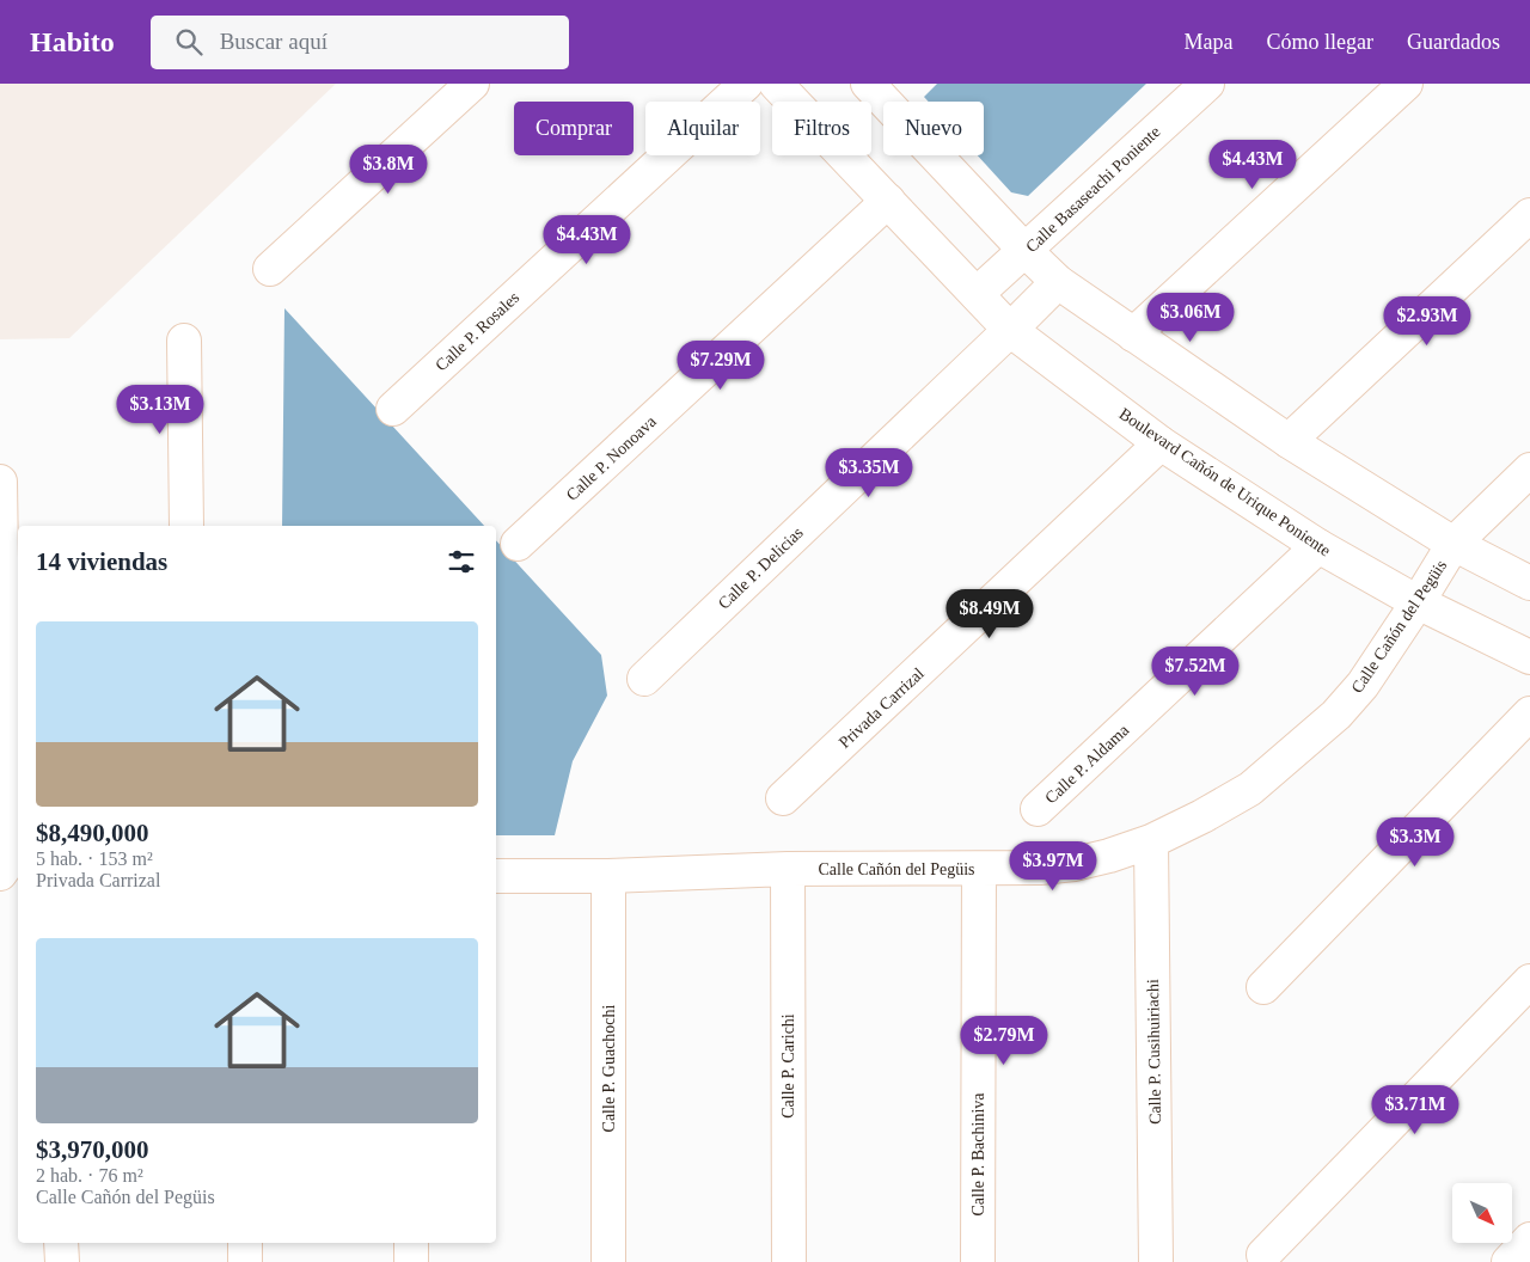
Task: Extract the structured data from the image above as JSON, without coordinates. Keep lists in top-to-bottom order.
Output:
{
  "streets": {
    "street": [
      "Calle Basaseachi Poniente",
      "Calle P. Rosales",
      "Calle P. Nonoava",
      "Boulevard Cañón de Urique Poniente",
      "Calle P. Delicias",
      "Calle Cañón del Pegüis",
      "Privada Carrizal",
      "Calle P. Aldama",
      "Calle P. Cusihuiriachi",
      "Calle P. Carichi",
      "Calle P. Guachochi",
      "Calle P. Bachiniva"
    ]
  },
  "crossings": [
    ["Calle Basaseachi Poniente", "Boulevard Cañón de Urique Poniente"],
    ["Calle P. Nonoava", "Boulevard Cañón de Urique Poniente"],
    ["Boulevard Cañón de Urique Poniente", "Calle P. Delicias"],
    ["Boulevard Cañón de Urique Poniente", "Calle Cañón del Pegüis"],
    ["Boulevard Cañón de Urique Poniente", "Privada Carrizal"],
    ["Boulevard Cañón de Urique Poniente", "Calle P. Aldama"],
    ["Calle Cañón del Pegüis", "Calle P. Cusihuiriachi"],
    ["Calle Cañón del Pegüis", "Calle P. Carichi"],
    ["Calle Cañón del Pegüis", "Calle P. Guachochi"],
    ["Calle Cañón del Pegüis", "Calle P. Bachiniva"]
  ],
  "north": "bottom right",
  "page": {
    "header": "Habito",
    "search": "Buscar aquí",
    "nav": ["Mapa", "Cómo llegar", "Guardados"],
    "chip": [
      "Comprar",
      "Alquilar",
      "Filtros",
      "Nuevo"
    ],
    "price": [
      "$4.43M",
      "$3.8M",
      "$4.43M",
      "$3.06M",
      "$2.93M",
      "$7.29M",
      "$3.13M",
      "$3.35M",
      "$8.49M",
      "$7.52M",
      "$3.3M",
      "$3.97M",
      "$2.79M",
      "$3.71M"
    ],
    "heading": "14 viviendas",
    "list": [
      {
        "name": "$8,490,000",
        "note": "5 hab. · 153 m² · Privada Carrizal"
      },
      {
        "name": "$3,970,000",
        "note": "2 hab. · 76 m² · Calle Cañón del Pegüis"
      }
    ]
  }
}
